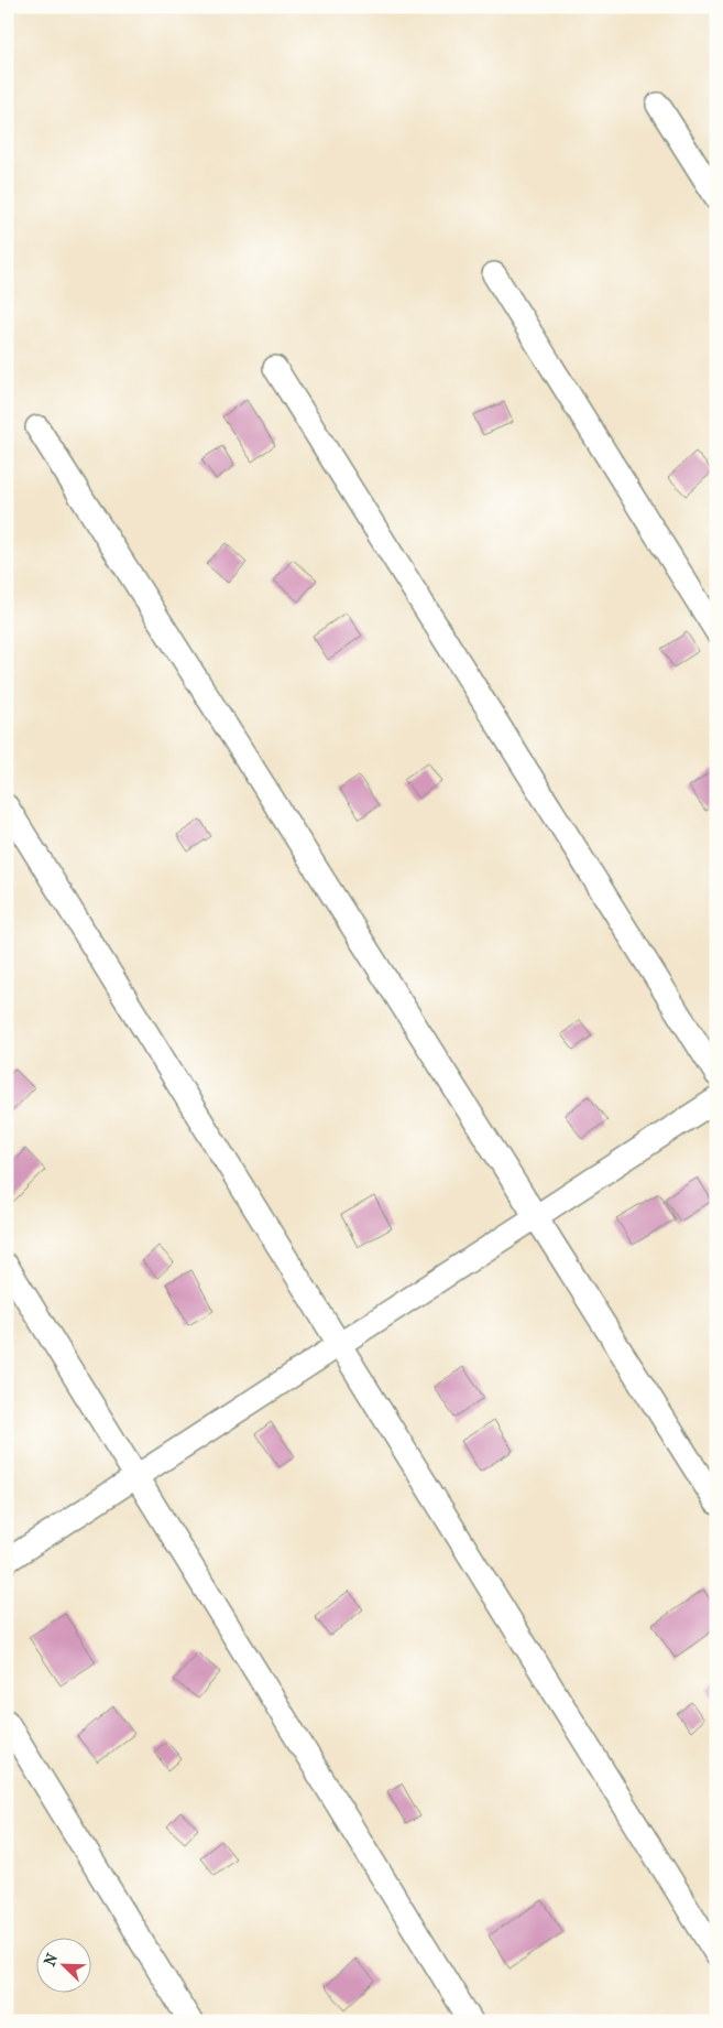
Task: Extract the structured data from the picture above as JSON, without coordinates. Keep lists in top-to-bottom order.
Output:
{
  "north": "top left"
}
